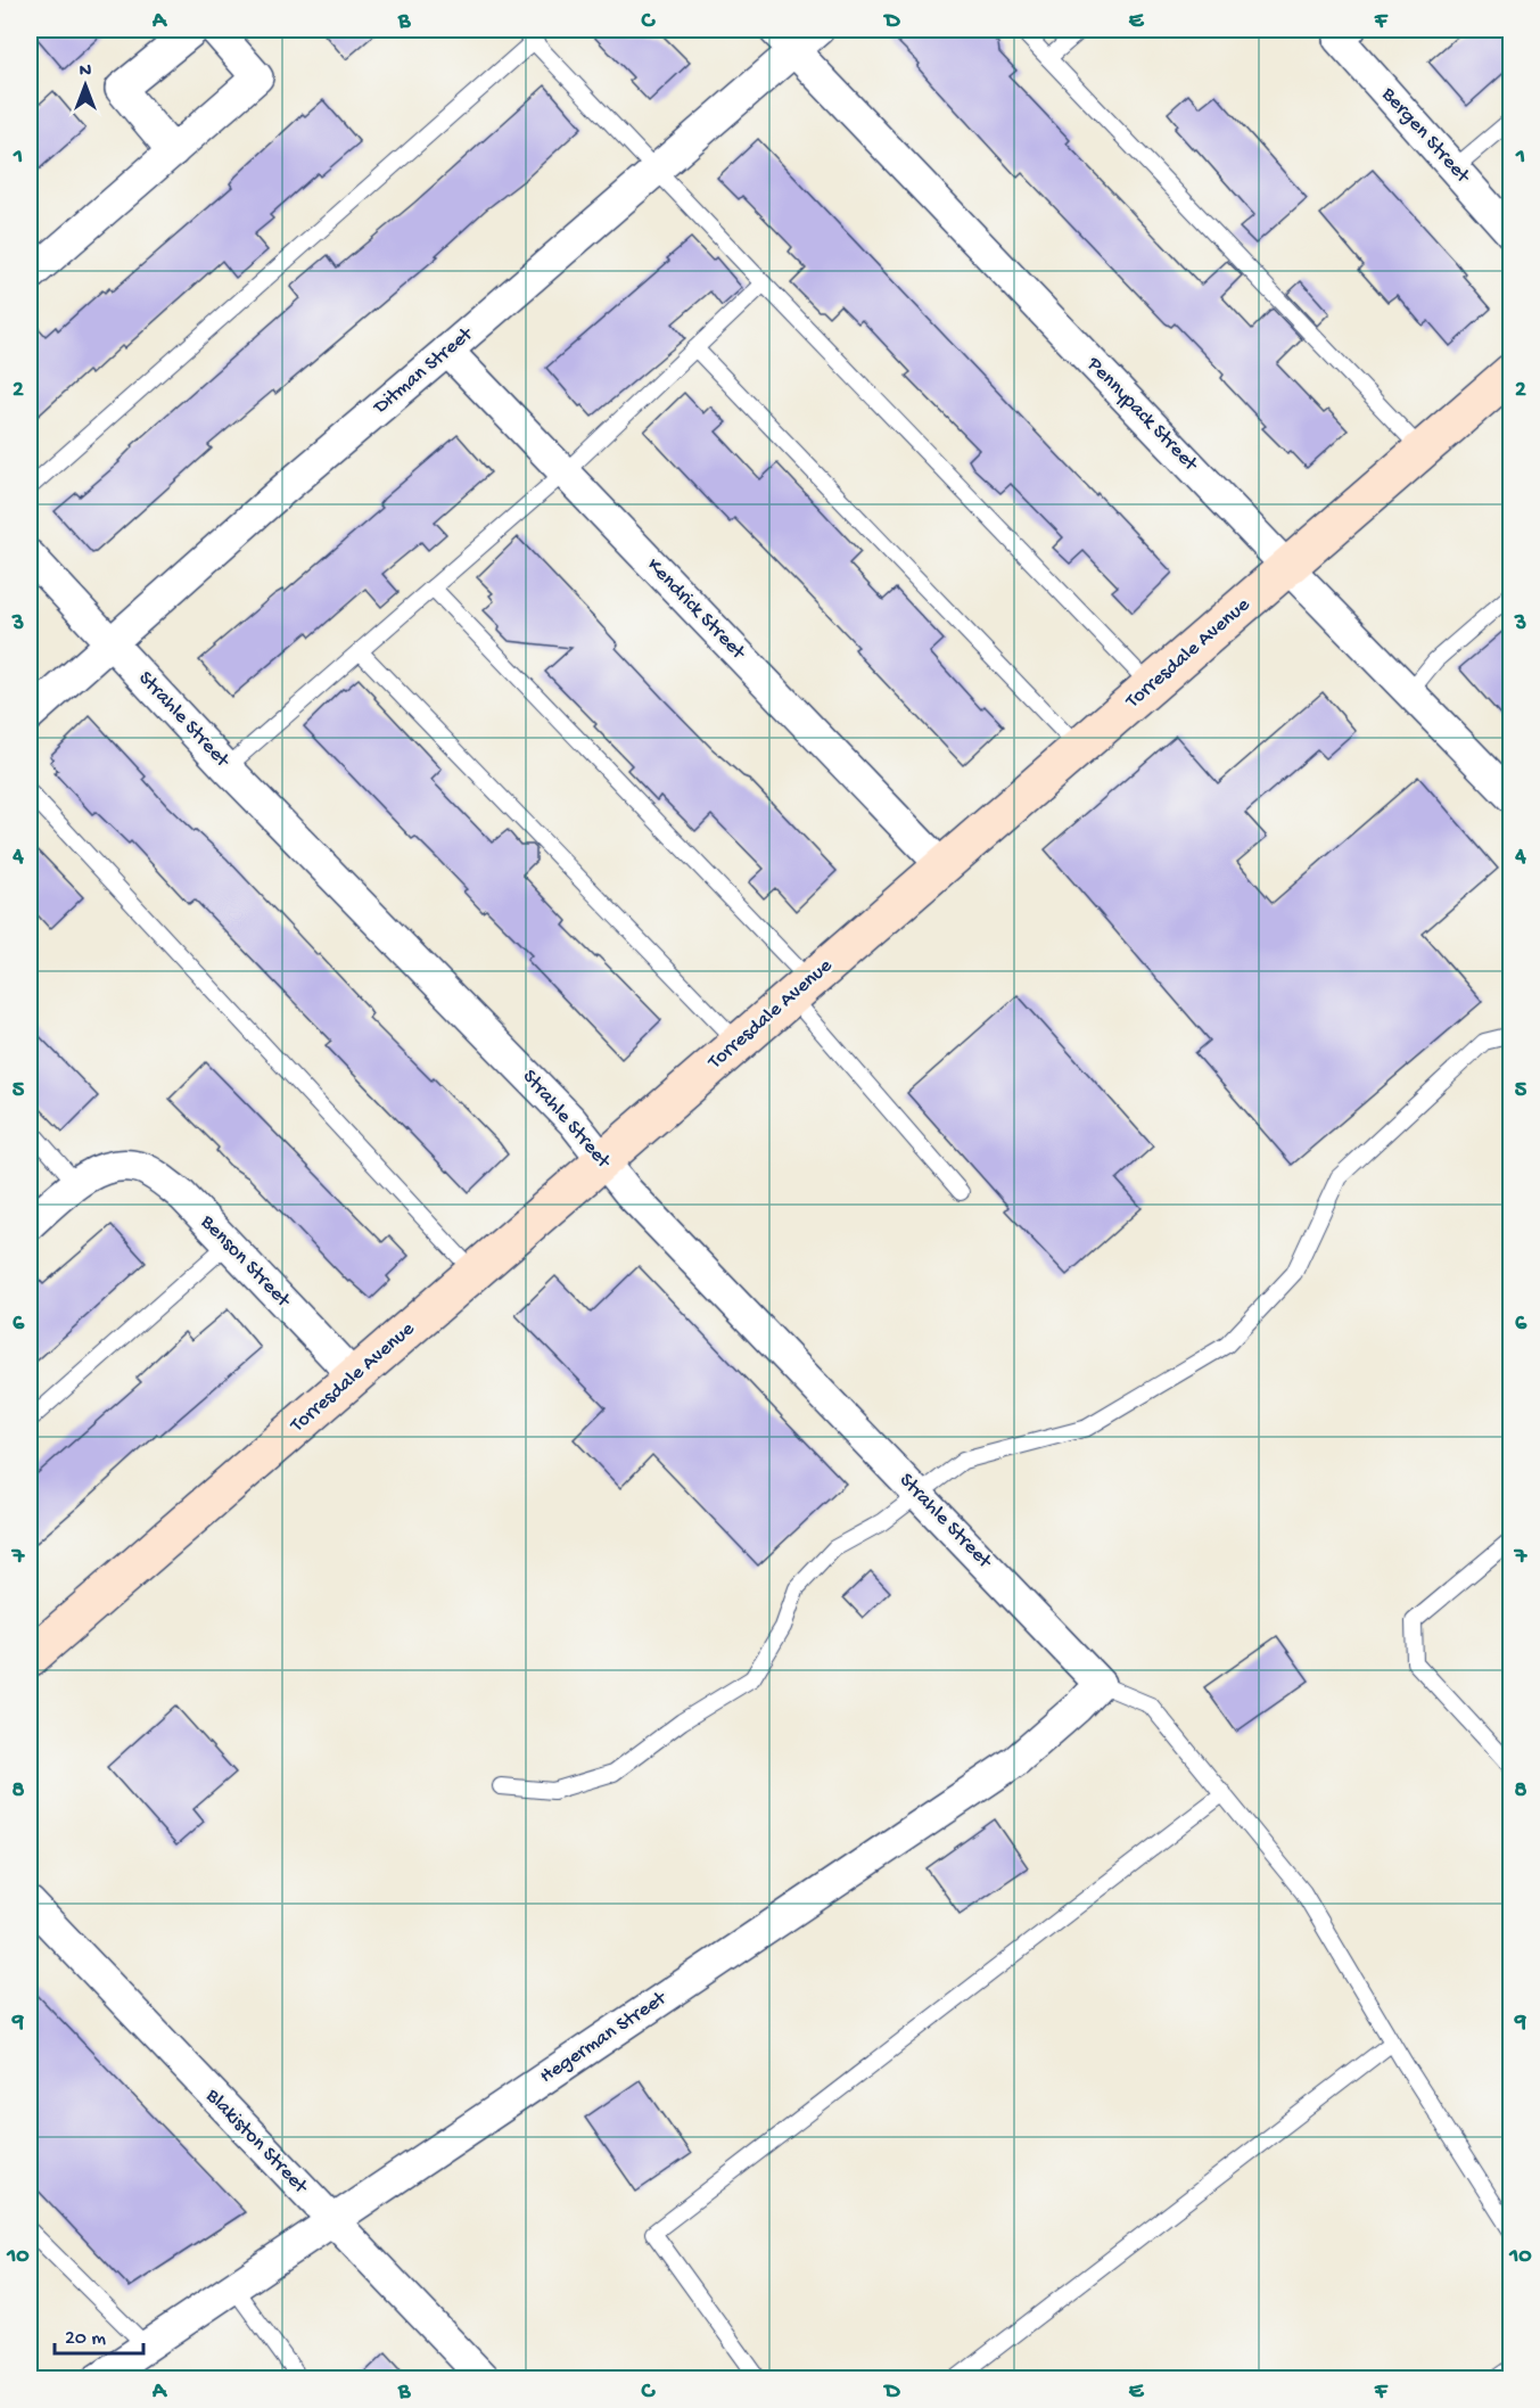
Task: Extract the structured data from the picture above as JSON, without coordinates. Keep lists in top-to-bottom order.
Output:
{
  "streets": {
    "street": [
      "Bergen Street",
      "Ditman Street",
      "Pennypack Street",
      "Kendrick Street",
      "Torresdale Avenue",
      "Strahle Street",
      "Benson Street",
      "Hegerman Street",
      "Blakiston Street"
    ]
  },
  "crossings": [
    ["Ditman Street", "Pennypack Street"],
    ["Ditman Street", "Kendrick Street"],
    ["Ditman Street", "Strahle Street"],
    ["Pennypack Street", "Torresdale Avenue"],
    ["Kendrick Street", "Torresdale Avenue"],
    ["Torresdale Avenue", "Strahle Street"],
    ["Torresdale Avenue", "Benson Street"],
    ["Strahle Street", "Hegerman Street"],
    ["Hegerman Street", "Blakiston Street"]
  ],
  "scale_bar": "20 m",
  "north": "top",
  "grid": {
    "columns": [
      "A",
      "B",
      "C",
      "D",
      "E",
      "F"
    ],
    "rows": [
      "1",
      "2",
      "3",
      "4",
      "5",
      "6",
      "7",
      "8",
      "9",
      "10"
    ]
  }
}
